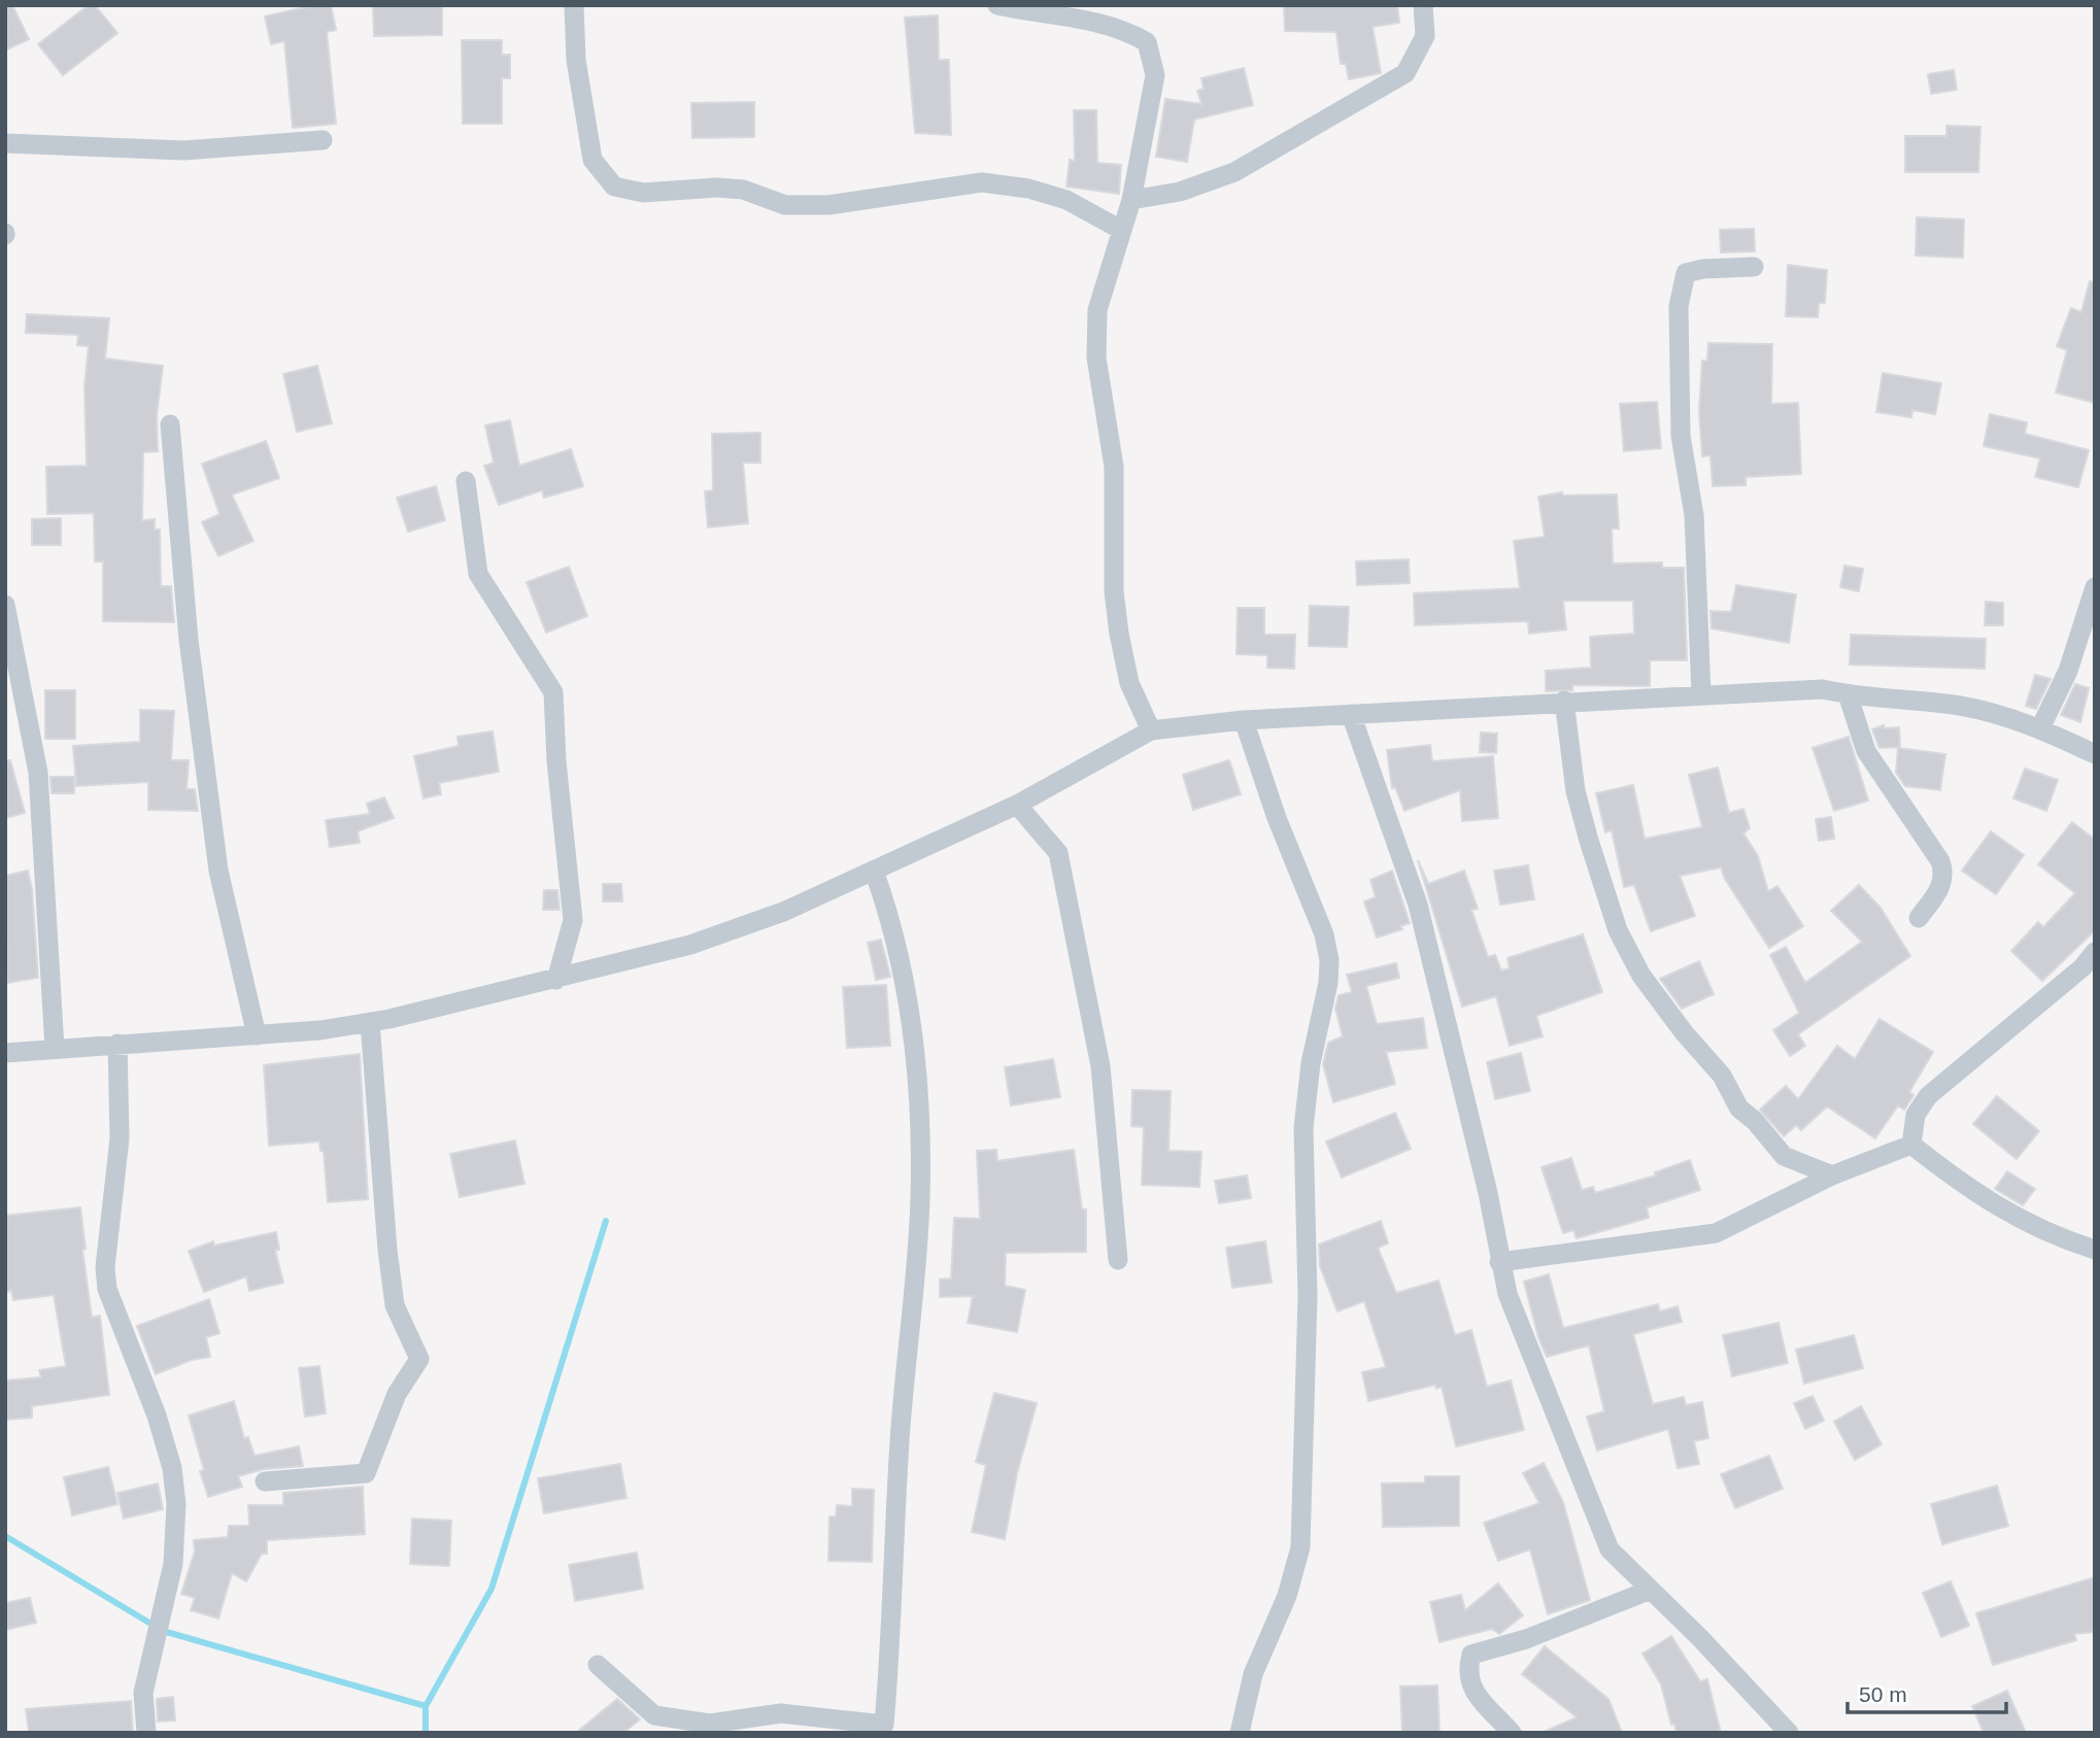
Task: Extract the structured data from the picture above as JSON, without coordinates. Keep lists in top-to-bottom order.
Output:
{
  "scale_bar": "50 m"
}
